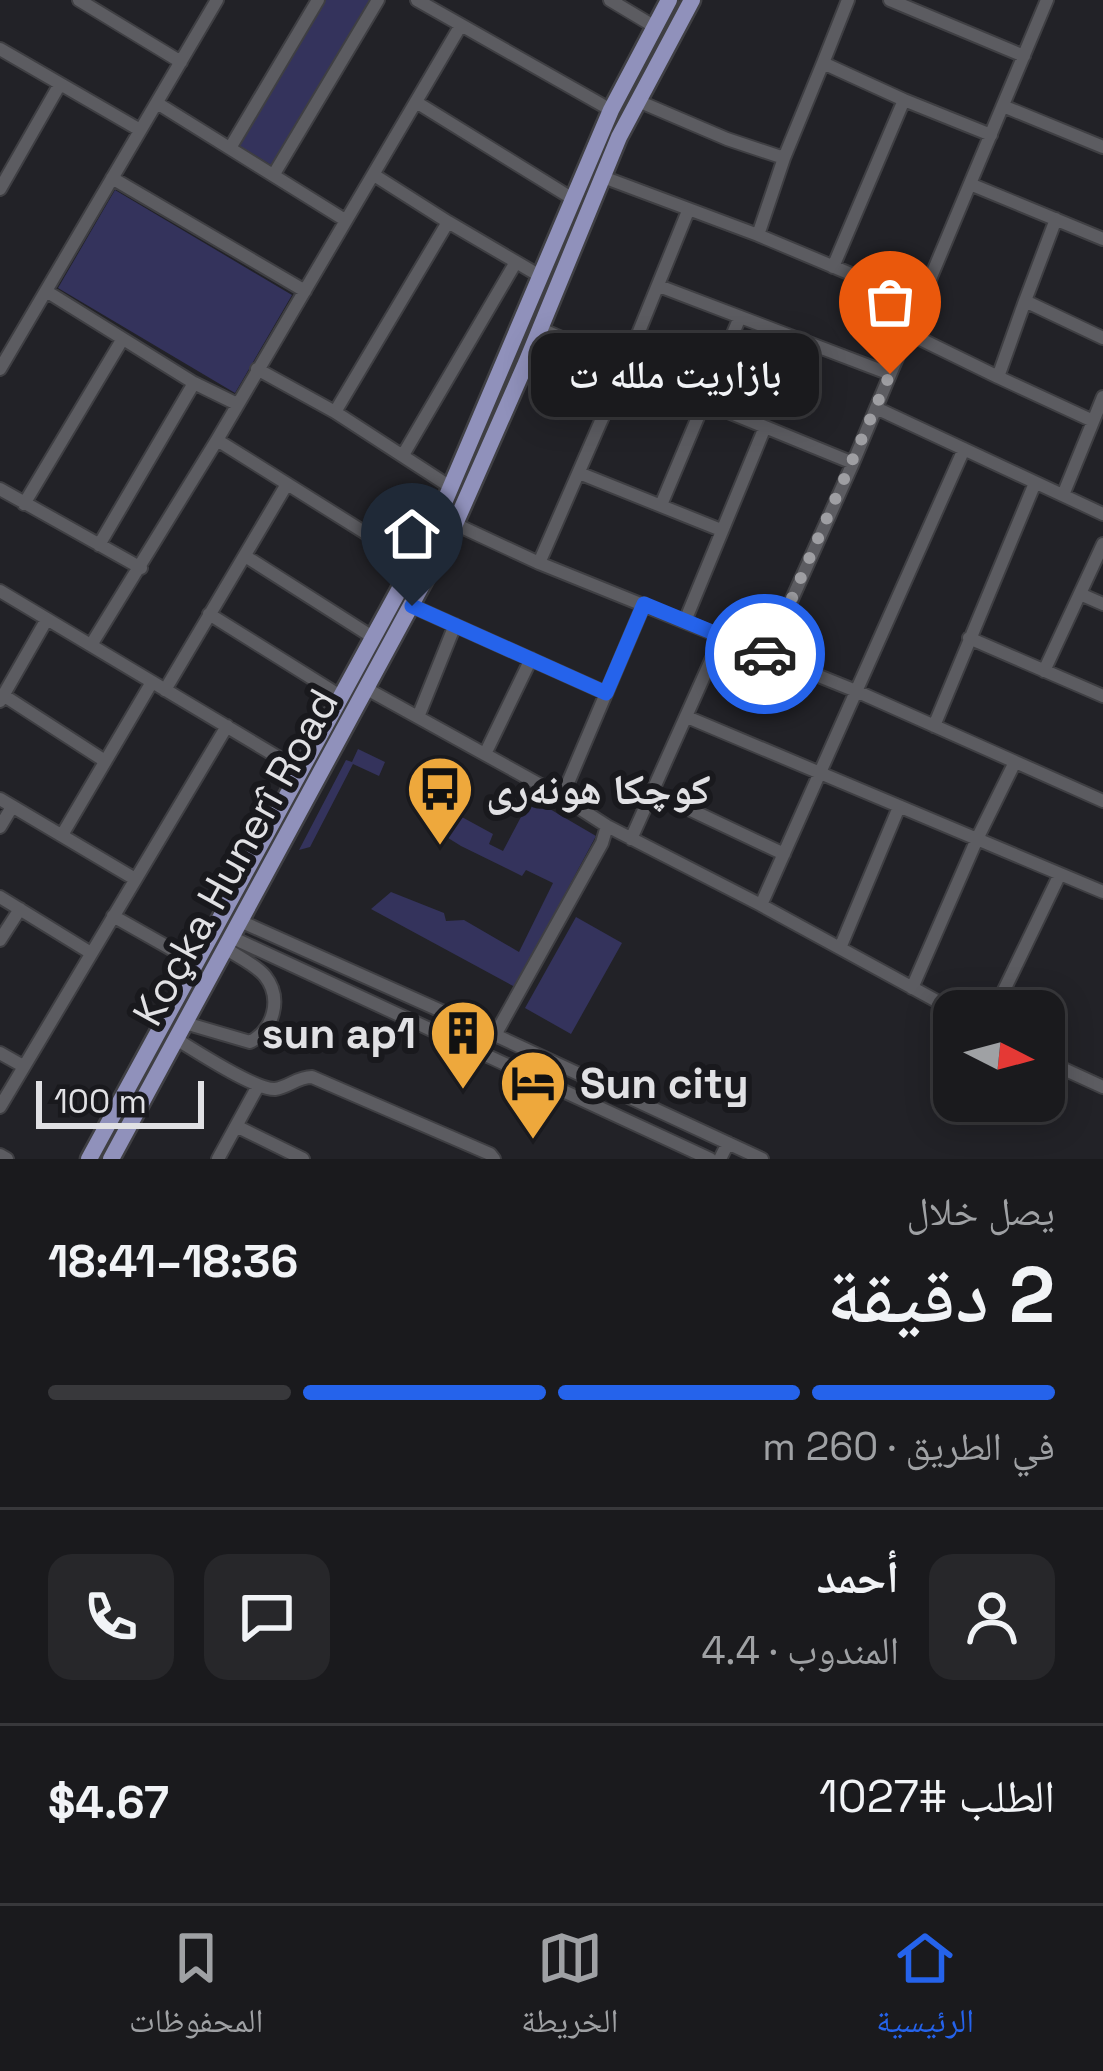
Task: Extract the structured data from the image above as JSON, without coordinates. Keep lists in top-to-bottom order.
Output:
{
  "streets": {
    "main road": ["Koçka Hunerî Road"]
  },
  "places": {
    "other": ["بازاريت ملله ت"],
    "bus stop": ["كوچكا هونەری"],
    "building": ["sun ap1"],
    "hotel": ["Sun city"]
  },
  "scale_bar": "100 m",
  "north": "right",
  "page": {
    "bubble": "بازاريت ملله ت",
    "scale": "100 m",
    "heading": ["2 دقيقة", "يصل خلال", "18:36–18:41"],
    "panel": [
      "أحمد",
      "المندوب · 4.4",
      "الطلب #1027",
      "$4.67"
    ],
    "bar": "في الطريق · 260 m",
    "tabs": ["الرئيسية", "الخريطة", "المحفوظات"]
  }
}
